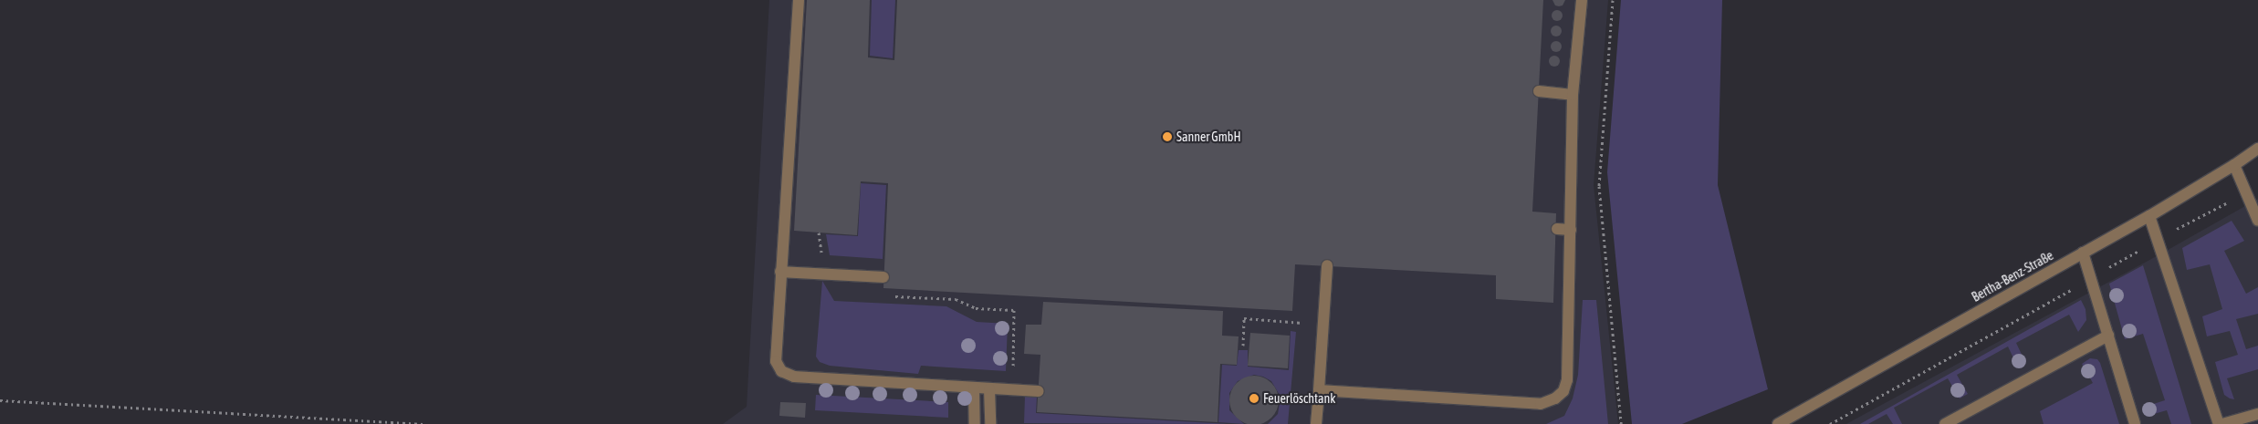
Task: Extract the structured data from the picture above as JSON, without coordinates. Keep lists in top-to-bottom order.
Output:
{
  "streets": {
    "street": ["Bertha-Benz-Straße"]
  },
  "places": ["Sanner GmbH", "Feuerlöschtank"]
}
